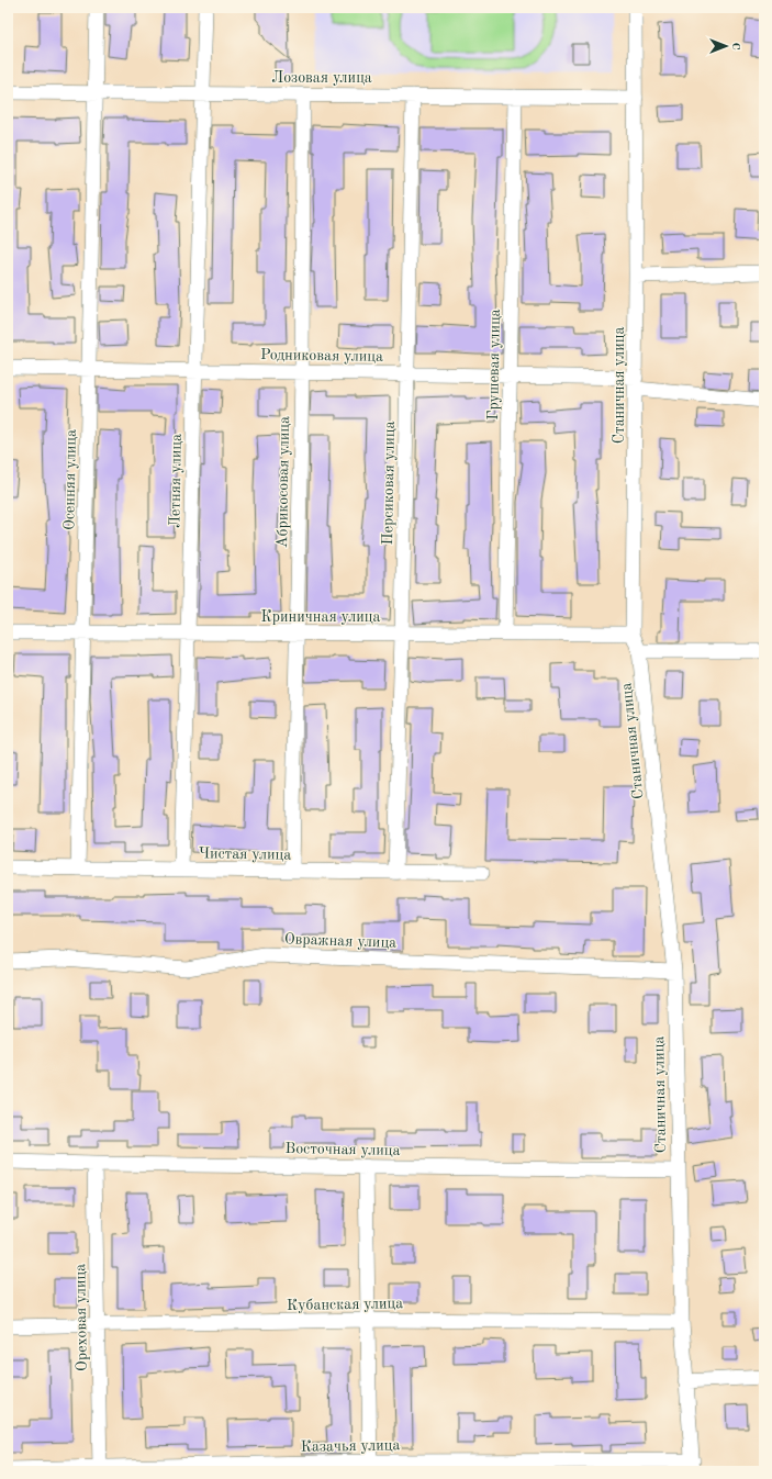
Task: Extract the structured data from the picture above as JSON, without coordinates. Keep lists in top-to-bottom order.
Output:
{
  "streets": {
    "street": [
      "Лозовая улица",
      "Родниковая улица",
      "Грушевая улица",
      "Станичная улица",
      "Осенняя улица",
      "Летняя улица",
      "Абрикосовая улица",
      "Персиковая улица",
      "Криничная улица",
      "Чистая улица",
      "Овражная улица",
      "Восточная улица",
      "Кубанская улица",
      "Ореховая улица",
      "Казачья улица"
    ]
  },
  "crossings": [
    ["Лозовая улица", "Грушевая улица"],
    ["Лозовая улица", "Станичная улица"],
    ["Лозовая улица", "Осенняя улица"],
    ["Лозовая улица", "Летняя улица"],
    ["Лозовая улица", "Абрикосовая улица"],
    ["Лозовая улица", "Персиковая улица"],
    ["Родниковая улица", "Грушевая улица"],
    ["Родниковая улица", "Станичная улица"],
    ["Родниковая улица", "Осенняя улица"],
    ["Родниковая улица", "Летняя улица"],
    ["Родниковая улица", "Абрикосовая улица"],
    ["Родниковая улица", "Персиковая улица"],
    ["Грушевая улица", "Криничная улица"],
    ["Станичная улица", "Криничная улица"],
    ["Станичная улица", "Овражная улица"],
    ["Станичная улица", "Восточная улица"],
    ["Станичная улица", "Кубанская улица"],
    ["Станичная улица", "Казачья улица"],
    ["Осенняя улица", "Криничная улица"],
    ["Осенняя улица", "Чистая улица"],
    ["Летняя улица", "Криничная улица"],
    ["Летняя улица", "Чистая улица"],
    ["Абрикосовая улица", "Криничная улица"],
    ["Абрикосовая улица", "Чистая улица"],
    ["Персиковая улица", "Криничная улица"],
    ["Персиковая улица", "Чистая улица"],
    ["Восточная улица", "Ореховая улица"],
    ["Кубанская улица", "Ореховая улица"],
    ["Ореховая улица", "Казачья улица"]
  ],
  "north": "right"
}
